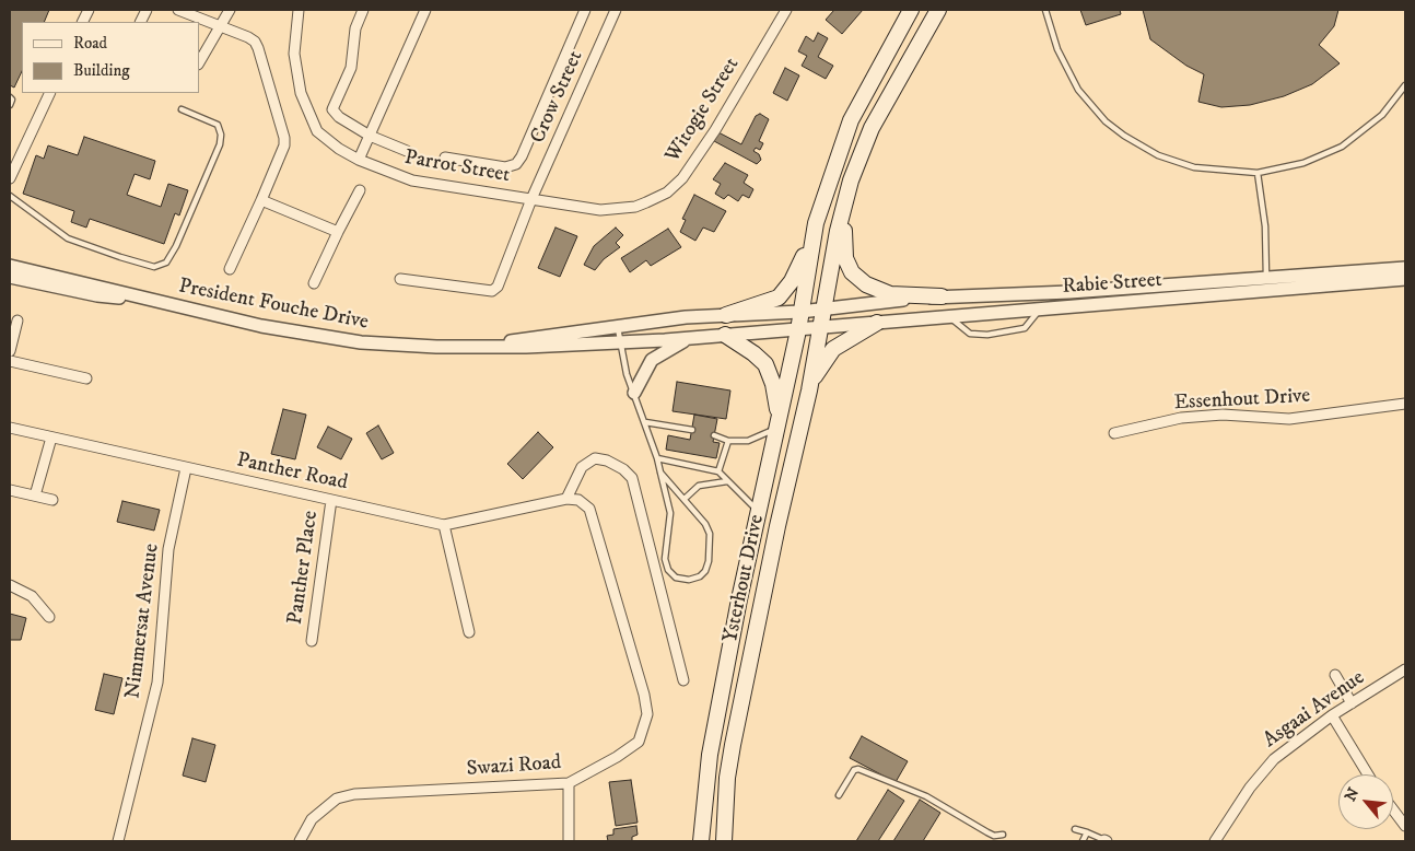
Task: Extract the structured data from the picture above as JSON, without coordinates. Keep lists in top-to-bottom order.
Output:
{
  "streets": {
    "main road": ["Ysterhout Drive"],
    "street": [
      "Crow Street",
      "Witogie Street",
      "Parrot Street",
      "Rabie Street",
      "President Fouche Drive",
      "Essenhout Drive",
      "Panther Road",
      "Panther Place",
      "Nimmersat Avenue",
      "Asgaai Avenue",
      "Swazi Road"
    ]
  },
  "crossings": [
    ["Crow Street", "Witogie Street"],
    ["Crow Street", "Parrot Street"],
    ["Witogie Street", "Parrot Street"],
    ["Rabie Street", "President Fouche Drive"],
    ["Rabie Street", "Ysterhout Drive"],
    ["President Fouche Drive", "Ysterhout Drive"],
    ["Panther Road", "Panther Place"],
    ["Panther Road", "Nimmersat Avenue"],
    ["Panther Road", "Swazi Road"]
  ],
  "legend": ["Road", "Building"],
  "north": "top left"
}
